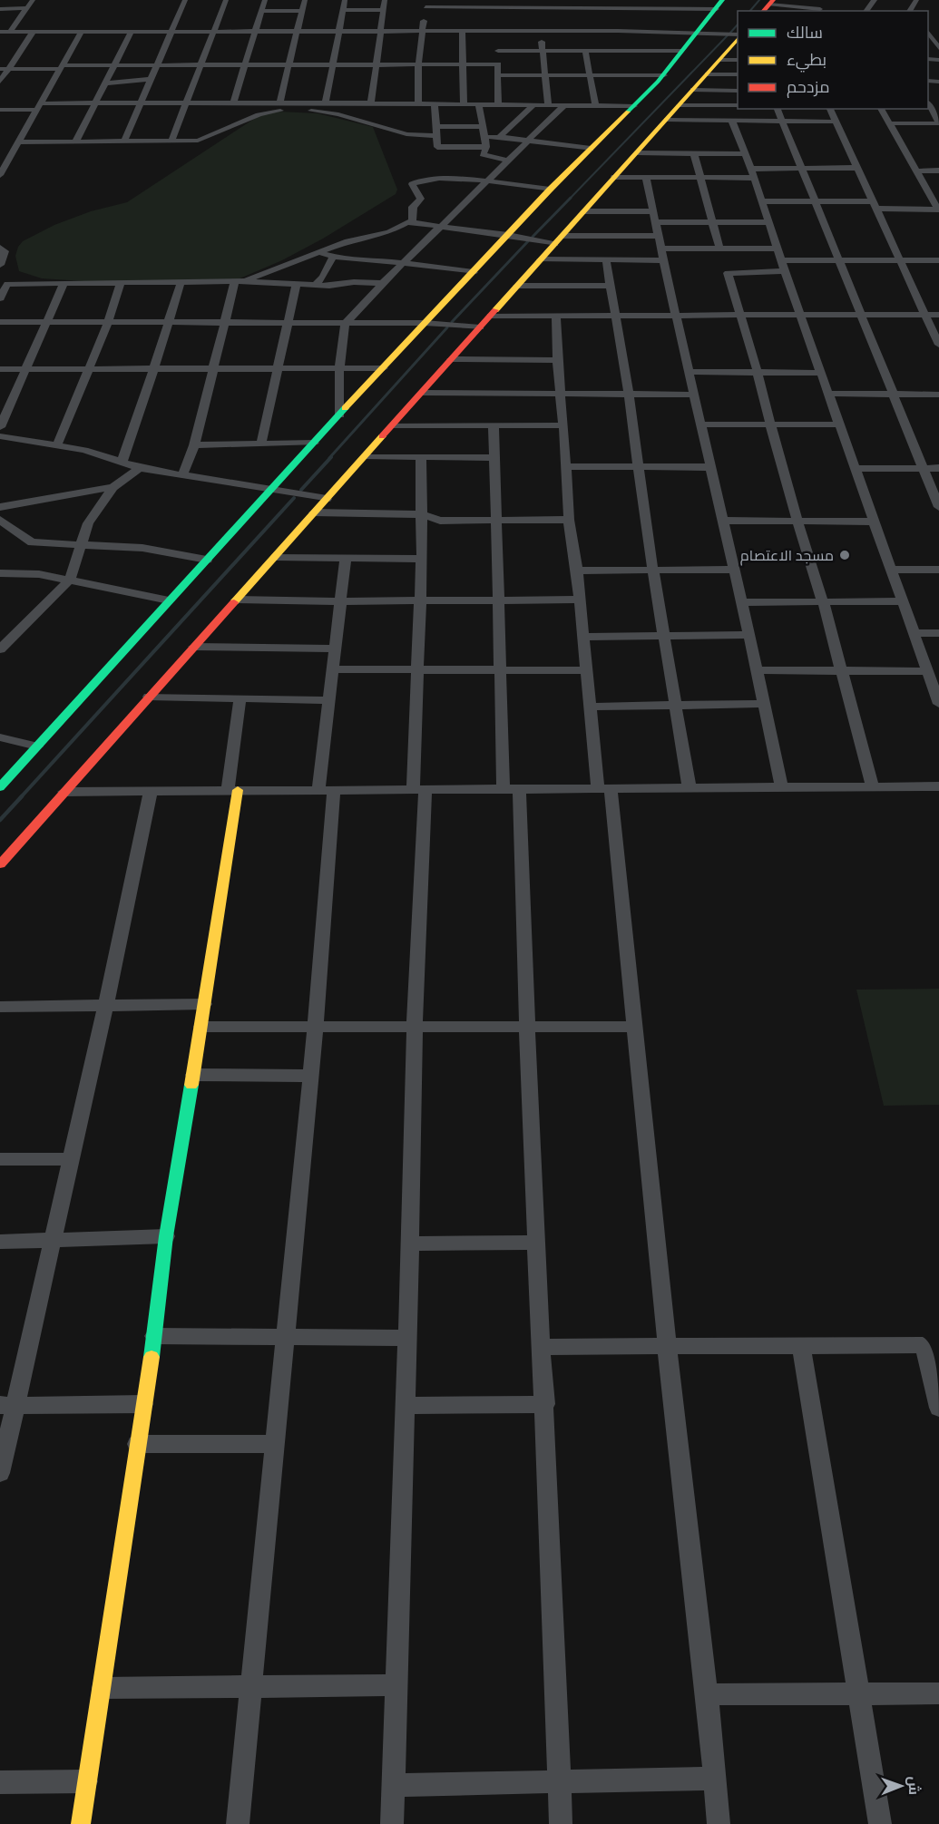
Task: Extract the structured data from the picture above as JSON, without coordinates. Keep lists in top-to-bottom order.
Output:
{
  "places": ["مسجد الاعتصام"],
  "legend": ["سالك", "بطيء", "مزدحم"],
  "north": "right"
}
